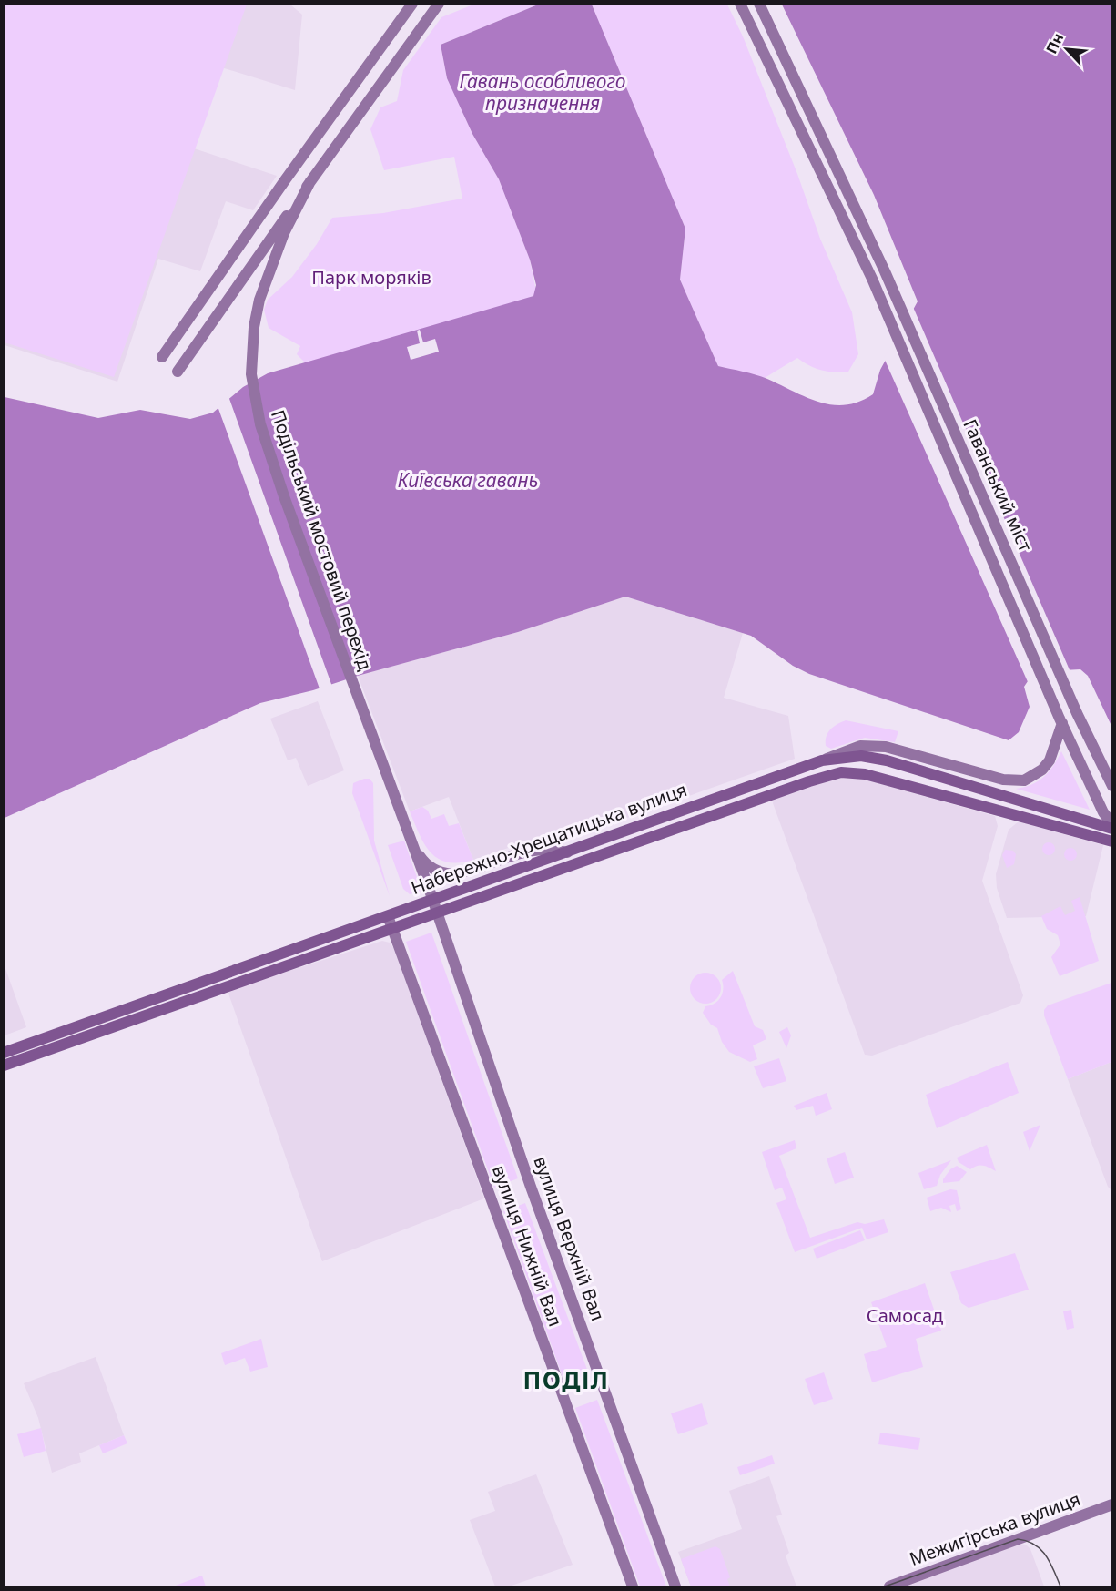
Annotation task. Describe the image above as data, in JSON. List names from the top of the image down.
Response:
{
  "streets": {
    "main road": [
      "Гаванський міст",
      "Подільський мостовий перехід",
      "Набережно-Хрещатицька вулиця",
      "вулиця Верхній Вал",
      "вулиця Нижній Вал",
      "Межигірська вулиця"
    ]
  },
  "crossings": [
    ["Подільський мостовий перехід", "Набережно-Хрещатицька вулиця"],
    ["Подільський мостовий перехід", "вулиця Верхній Вал"],
    ["Набережно-Хрещатицька вулиця", "вулиця Верхній Вал"],
    ["Набережно-Хрещатицька вулиця", "вулиця Нижній Вал"]
  ],
  "districts": ["ПОДІЛ"],
  "water": ["Гавань особливого призначення", "Київська гавань"],
  "parks": ["Парк моряків", "Самосад"],
  "north": "top left"
}
